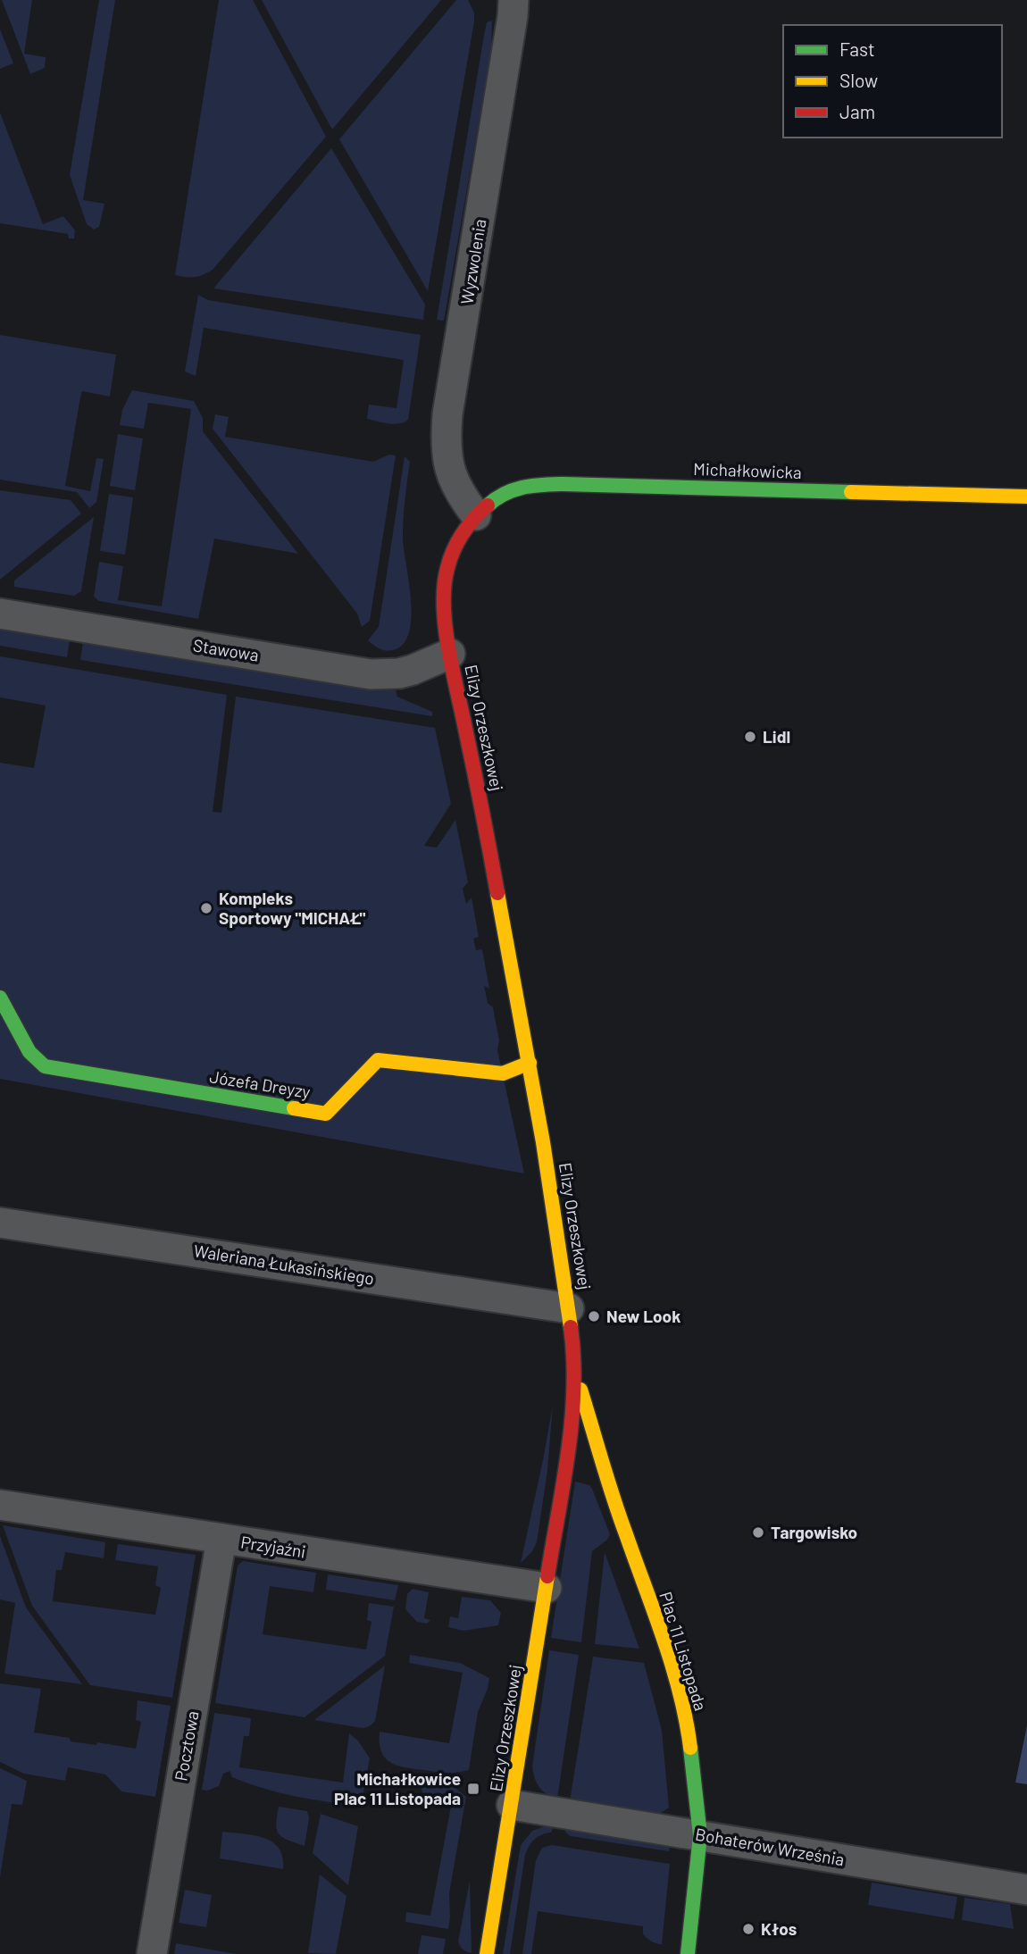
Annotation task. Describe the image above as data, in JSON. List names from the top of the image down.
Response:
{
  "streets": {
    "street": [
      "Wyzwolenia",
      "Michałkowicka",
      "Stawowa",
      "Elizy Orzeszkowej",
      "Józefa Dreyzy",
      "Waleriana Łukasińskiego",
      "Przyjaźni",
      "Plac 11 Listopada",
      "Pocztowa",
      "Bohaterów Września"
    ]
  },
  "crossings": [
    ["Wyzwolenia", "Michałkowicka"],
    ["Wyzwolenia", "Elizy Orzeszkowej"],
    ["Michałkowicka", "Elizy Orzeszkowej"],
    ["Stawowa", "Elizy Orzeszkowej"],
    ["Elizy Orzeszkowej", "Józefa Dreyzy"],
    ["Elizy Orzeszkowej", "Waleriana Łukasińskiego"],
    ["Elizy Orzeszkowej", "Przyjaźni"],
    ["Elizy Orzeszkowej", "Plac 11 Listopada"],
    ["Elizy Orzeszkowej", "Bohaterów Września"],
    ["Przyjaźni", "Pocztowa"],
    ["Plac 11 Listopada", "Bohaterów Września"]
  ],
  "places": {
    "other": [
      "Lidl",
      "Kompleks Sportowy \"MICHAŁ\"",
      "New Look",
      "Targowisko",
      "Kłos"
    ],
    "transit": ["Michałkowice Plac 11 Listopada"]
  },
  "legend": ["Fast", "Slow", "Jam"]
}
